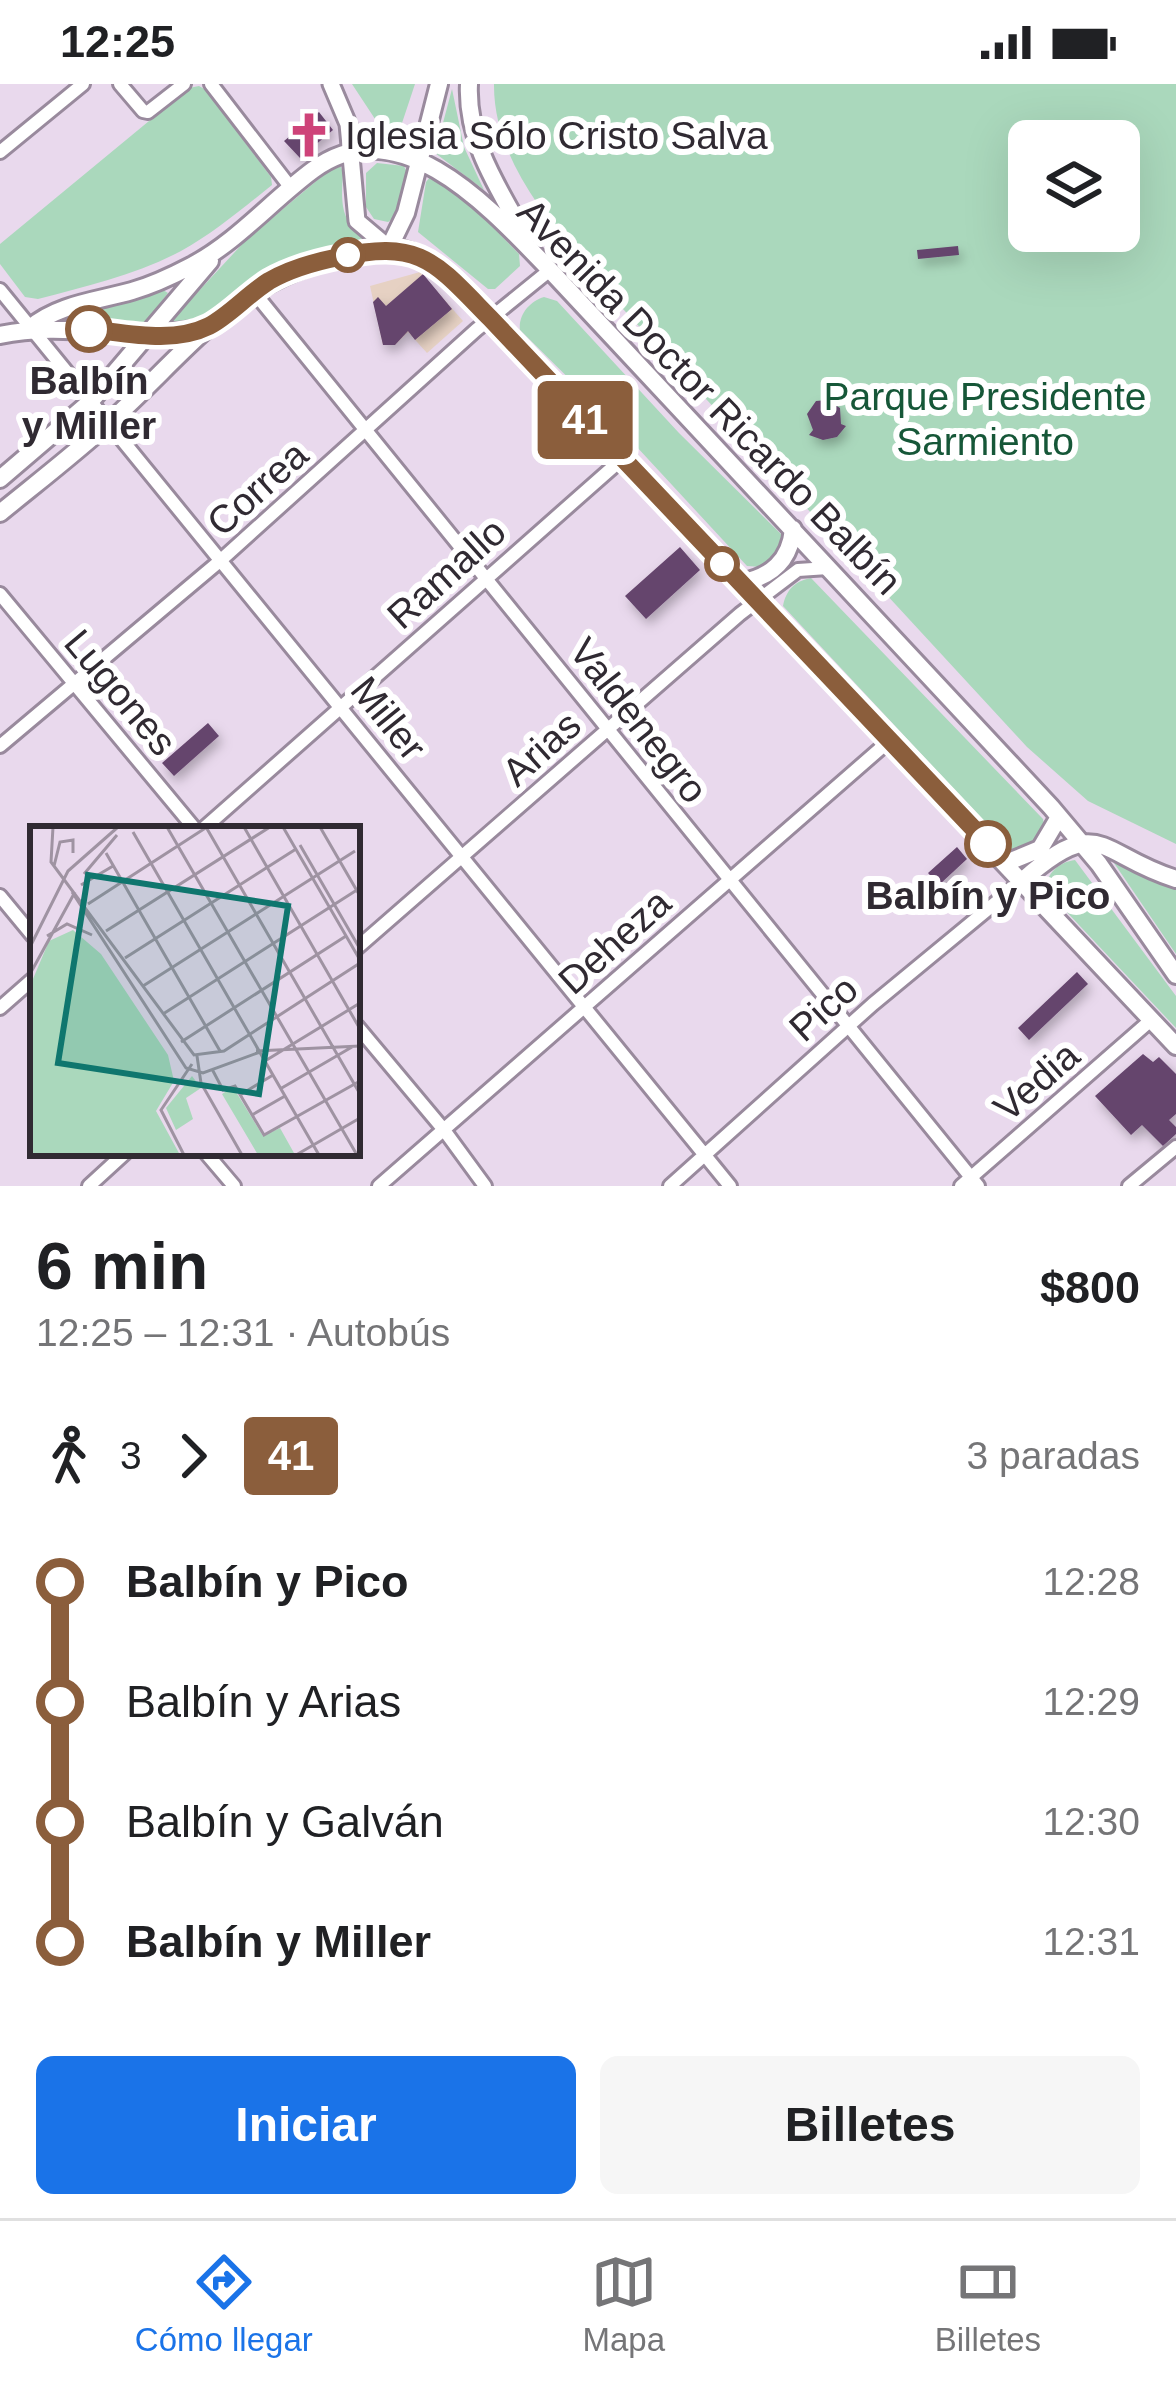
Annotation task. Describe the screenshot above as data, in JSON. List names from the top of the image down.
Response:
{
  "streets": {
    "main road": ["Avenida Doctor Ricardo Balbín"],
    "street": [
      "Correa",
      "Ramallo",
      "Lugones",
      "Miller",
      "Valdenegro",
      "Arias",
      "Deheza",
      "Pico",
      "Vedia"
    ]
  },
  "crossings": [
    ["Avenida Doctor Ricardo Balbín", "Correa"],
    ["Avenida Doctor Ricardo Balbín", "Arias"],
    ["Correa", "Lugones"],
    ["Correa", "Miller"],
    ["Correa", "Valdenegro"],
    ["Ramallo", "Miller"],
    ["Ramallo", "Valdenegro"],
    ["Miller", "Arias"],
    ["Miller", "Deheza"],
    ["Miller", "Pico"],
    ["Valdenegro", "Arias"],
    ["Valdenegro", "Deheza"],
    ["Valdenegro", "Pico"],
    ["Valdenegro", "Vedia"]
  ],
  "parks": ["Parque Presidente Sarmiento"],
  "places": {
    "church": ["Iglesia Sólo Cristo Salva"],
    "other": ["Balbín y Miller", "Balbín y Pico"]
  },
  "lines": ["bus line 41"],
  "page": {
    "status": "12:25",
    "on_map": "41",
    "heading": ["6 min", "12:25 – 12:31 · Autobús", "$800"],
    "legs": ["3", "41", "3 paradas"],
    "list": [
      {
        "name": "Balbín y Pico",
        "value": "12:28"
      },
      {
        "name": "Balbín y Arias",
        "value": "12:29"
      },
      {
        "name": "Balbín y Galván",
        "value": "12:30"
      },
      {
        "name": "Balbín y Miller",
        "value": "12:31"
      }
    ],
    "buttons": ["Iniciar", "Billetes"],
    "tabs": ["Cómo llegar", "Mapa", "Billetes"]
  }
}
